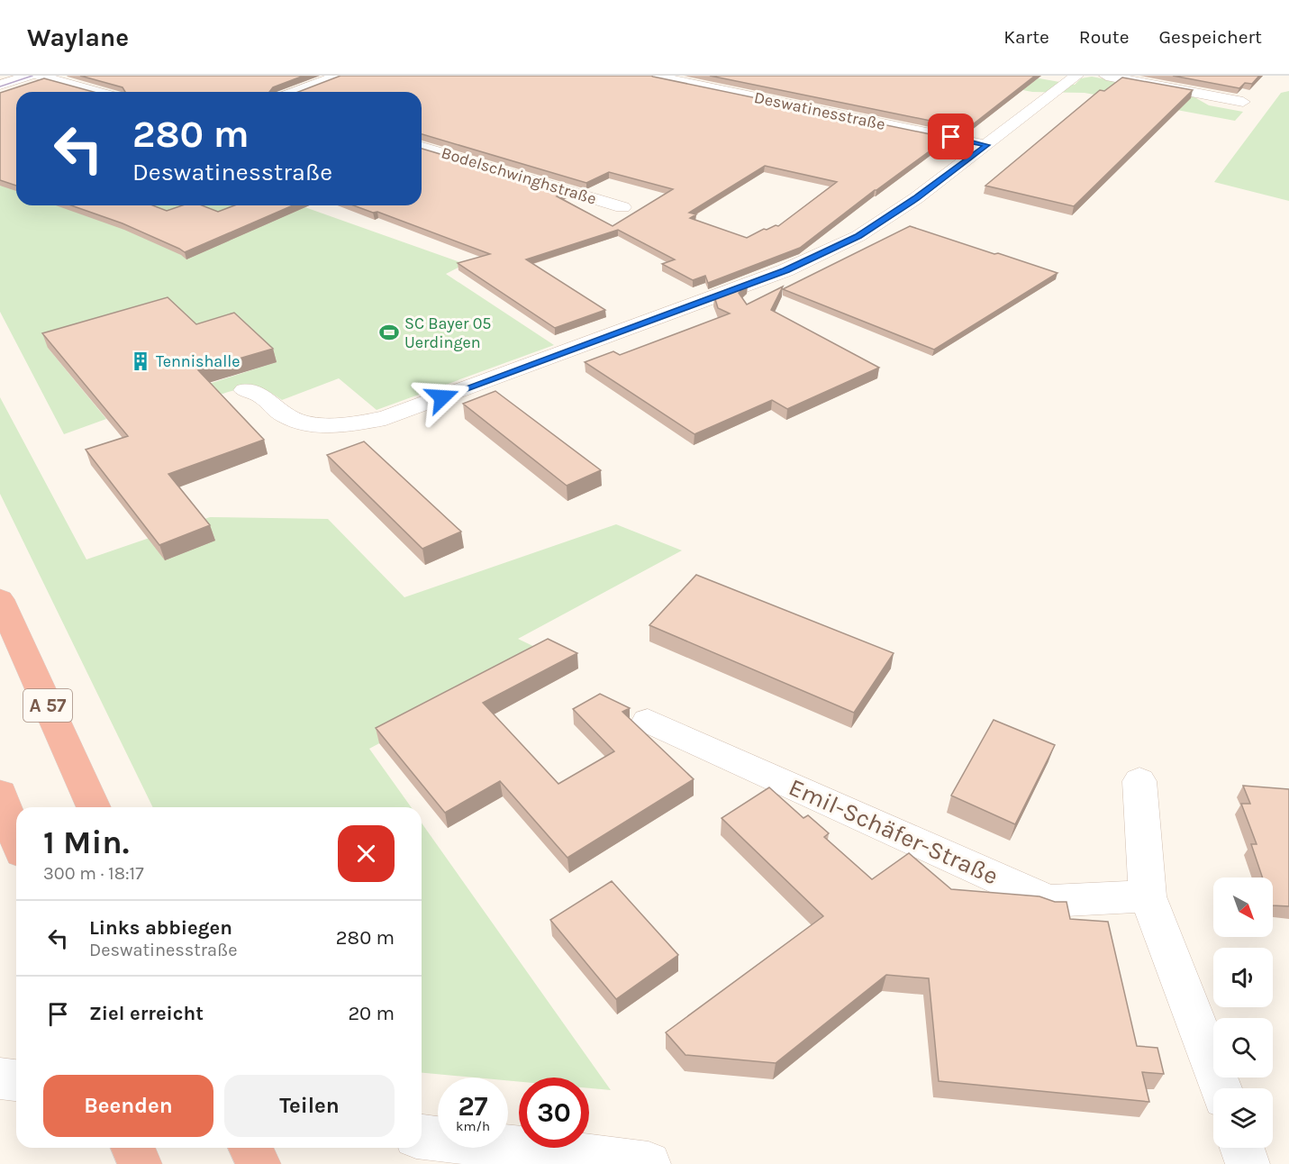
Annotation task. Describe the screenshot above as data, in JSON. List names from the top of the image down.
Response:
{
  "streets": {
    "highway": ["A 57"],
    "street": ["Deswatinesstraße", "Bodelschwinghstraße", "Emil-Schäfer-Straße"]
  },
  "places": {
    "sports": ["SC Bayer 05 Uerdingen"],
    "building": ["Tennishalle"]
  },
  "north": "bottom right",
  "page": {
    "header": "Waylane",
    "nav": ["Karte", "Route", "Gespeichert"],
    "turn": ["280 m", "Deswatinesstraße"],
    "heading": ["1 Min.", "300 m · 18:17"],
    "list": [
      {
        "name": "Links abbiegen",
        "note": "Deswatinesstraße",
        "value": "280 m"
      },
      {
        "name": "Ziel erreicht",
        "value": "20 m"
      }
    ],
    "buttons": ["Beenden", "Teilen"],
    "speed": "27 km/h",
    "limit": "30"
  }
}
